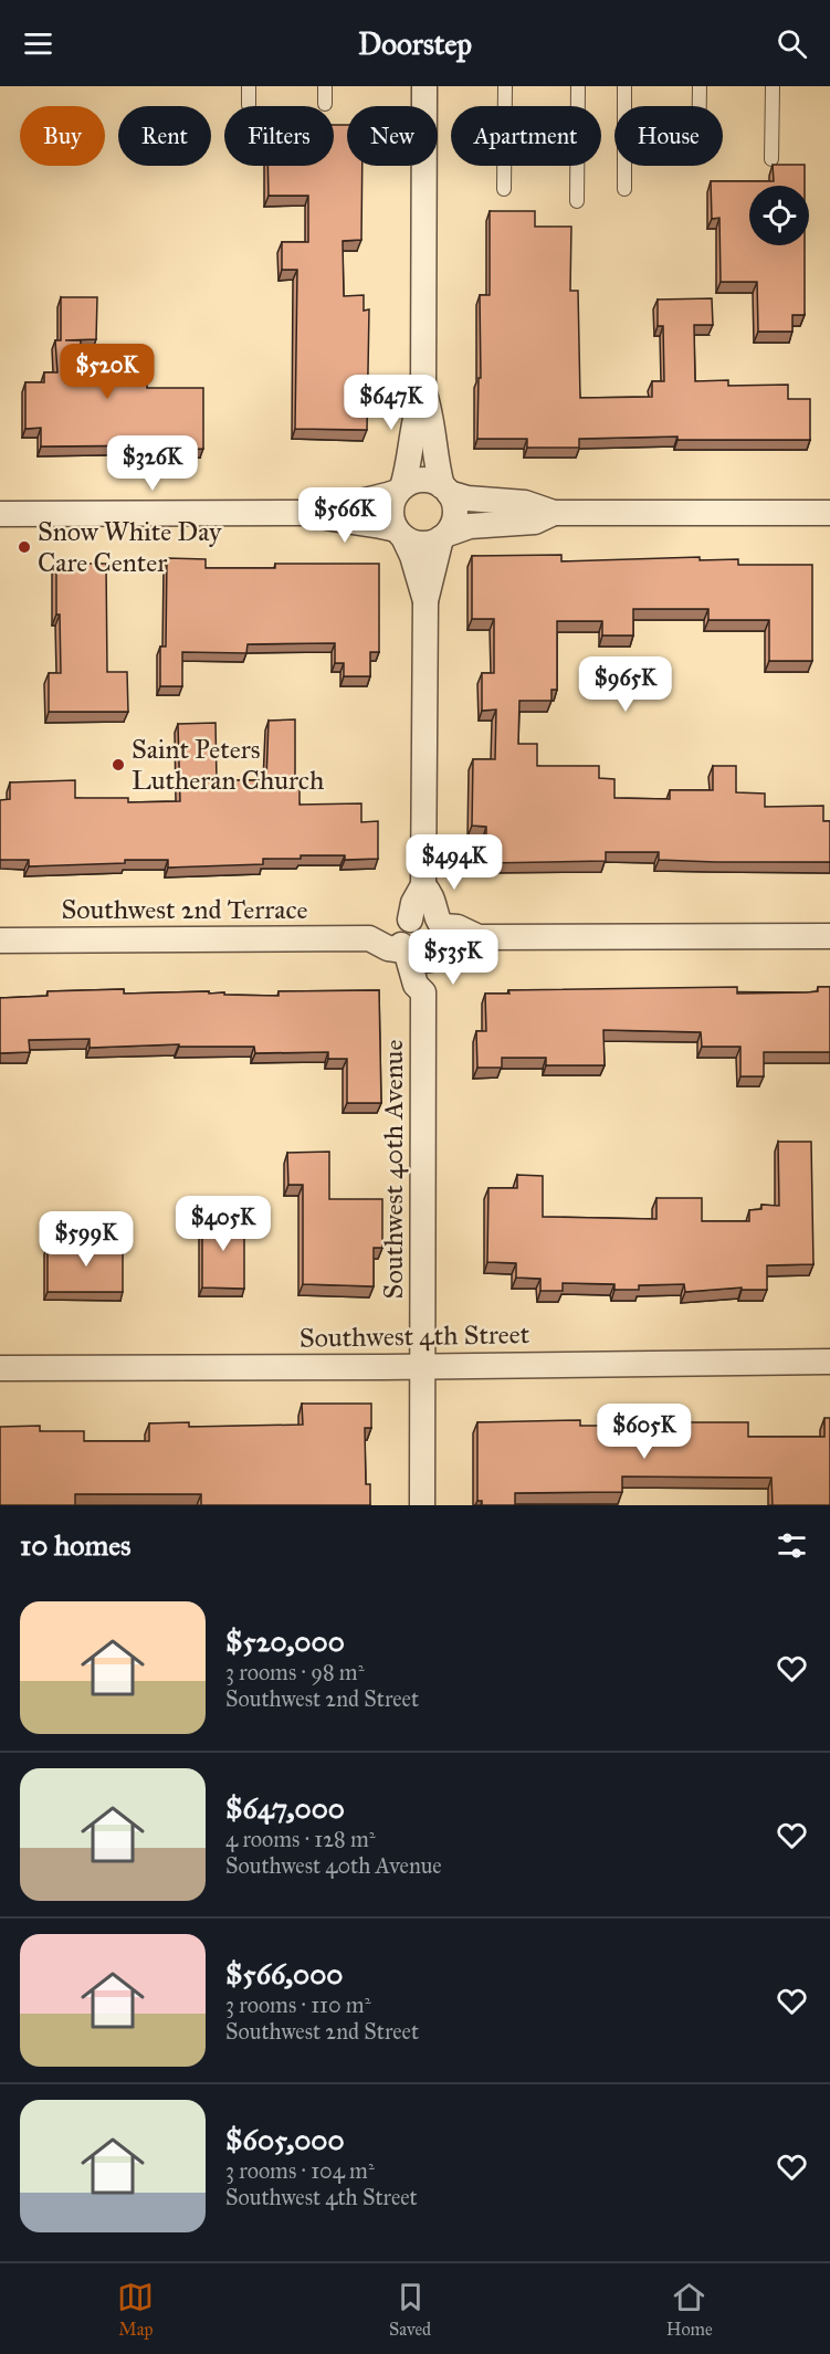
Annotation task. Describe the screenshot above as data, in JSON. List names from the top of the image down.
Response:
{
  "streets": {
    "street": ["Southwest 2nd Terrace", "Southwest 40th Avenue", "Southwest 4th Street"]
  },
  "crossings": [
    ["Southwest 2nd Terrace", "Southwest 40th Avenue"],
    ["Southwest 40th Avenue", "Southwest 4th Street"]
  ],
  "places": ["Snow White Day Care Center", "Saint Peters Lutheran Church"],
  "page": {
    "header": "Doorstep",
    "chip": [
      "Buy",
      "Rent",
      "Filters",
      "New",
      "Apartment",
      "House"
    ],
    "price": [
      "$520K",
      "$647K",
      "$326K",
      "$566K",
      "$965K",
      "$494K",
      "$535K",
      "$405K",
      "$599K",
      "$605K"
    ],
    "heading": "10 homes",
    "list": [
      {
        "name": "$520,000",
        "note": "3 rooms · 98 m² · Southwest 2nd Street"
      },
      {
        "name": "$647,000",
        "note": "4 rooms · 128 m² · Southwest 40th Avenue"
      },
      {
        "name": "$566,000",
        "note": "3 rooms · 110 m² · Southwest 2nd Street"
      },
      {
        "name": "$605,000",
        "note": "3 rooms · 104 m² · Southwest 4th Street"
      }
    ],
    "tabs": ["Map", "Saved", "Home"]
  }
}
